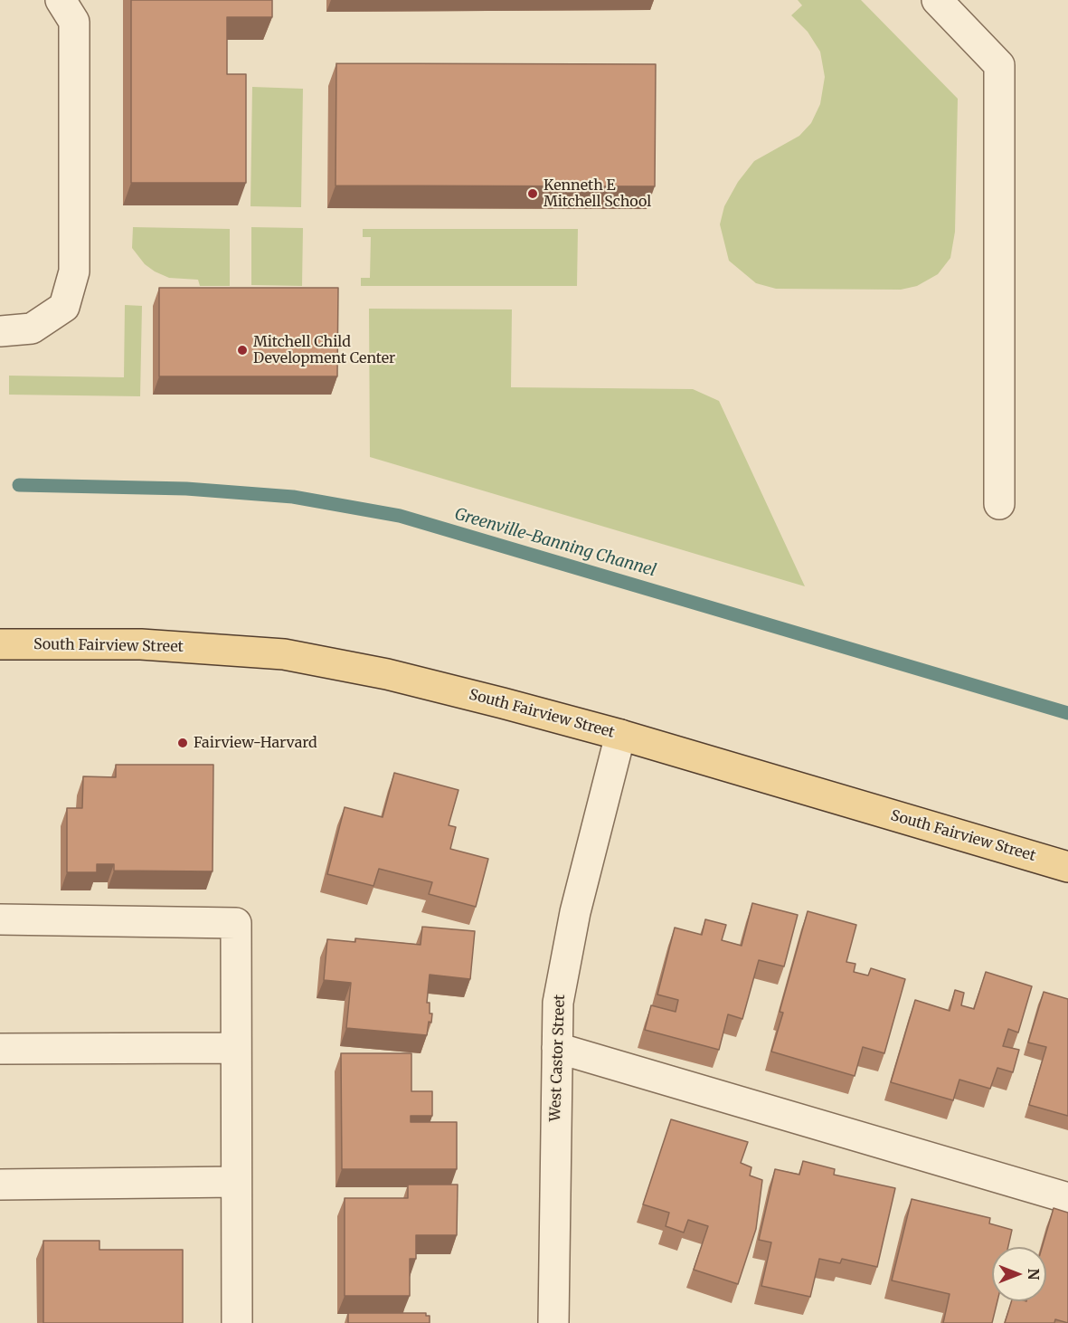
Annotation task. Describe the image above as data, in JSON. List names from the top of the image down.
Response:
{
  "streets": {
    "main road": ["South Fairview Street"],
    "street": ["West Castor Street"]
  },
  "crossings": [
    ["South Fairview Street", "West Castor Street"]
  ],
  "water": ["Greenville-Banning Channel"],
  "places": ["Kenneth E Mitchell School", "Mitchell Child Development Center", "Fairview-Harvard"],
  "north": "right"
}
